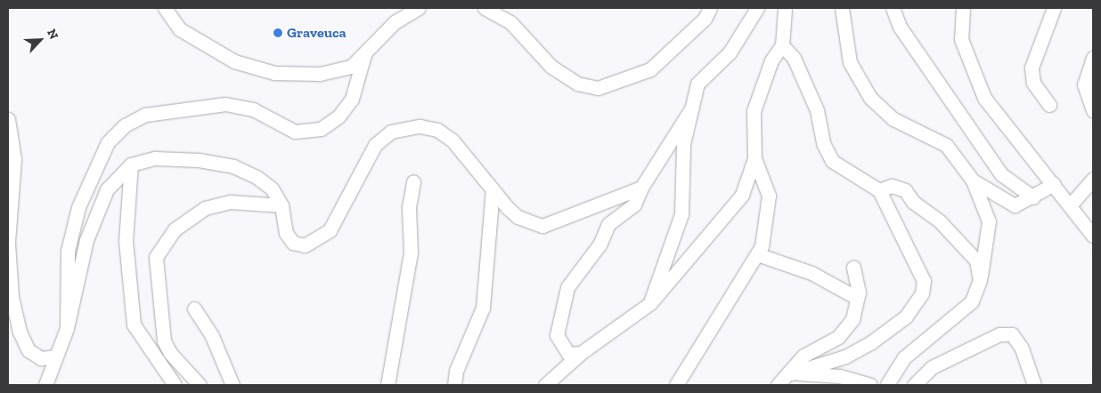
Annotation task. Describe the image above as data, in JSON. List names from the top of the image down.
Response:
{
  "places": ["Graveuca"],
  "north": "top right"
}
